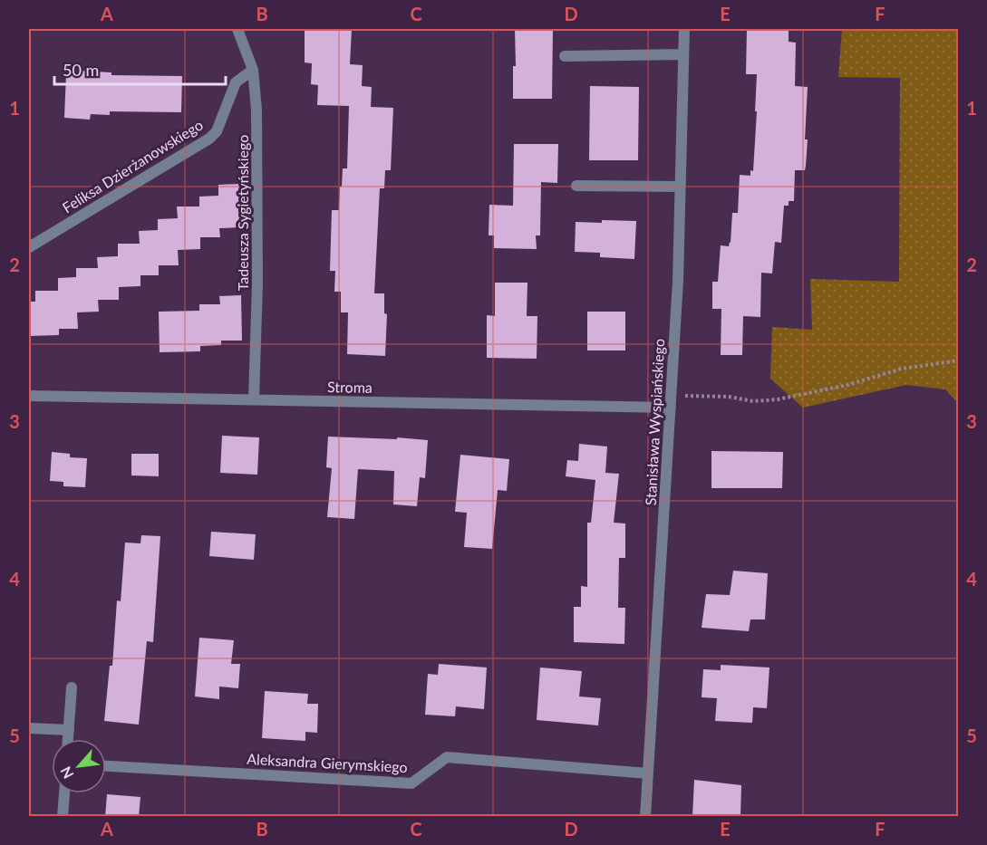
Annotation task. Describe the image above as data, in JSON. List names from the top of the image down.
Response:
{
  "streets": {
    "street": [
      "Feliksa Dzierżanowskiego",
      "Tadeusza Sygietyńskiego",
      "Stroma",
      "Stanisława Wyspiańskiego",
      "Aleksandra Gierymskiego"
    ]
  },
  "crossings": [
    ["Feliksa Dzierżanowskiego", "Tadeusza Sygietyńskiego"],
    ["Tadeusza Sygietyńskiego", "Stroma"],
    ["Stroma", "Stanisława Wyspiańskiego"],
    ["Stanisława Wyspiańskiego", "Aleksandra Gierymskiego"]
  ],
  "scale_bar": "50 m",
  "north": "bottom left",
  "grid": {
    "columns": [
      "A",
      "B",
      "C",
      "D",
      "E",
      "F"
    ],
    "rows": [
      "1",
      "2",
      "3",
      "4",
      "5"
    ]
  }
}
